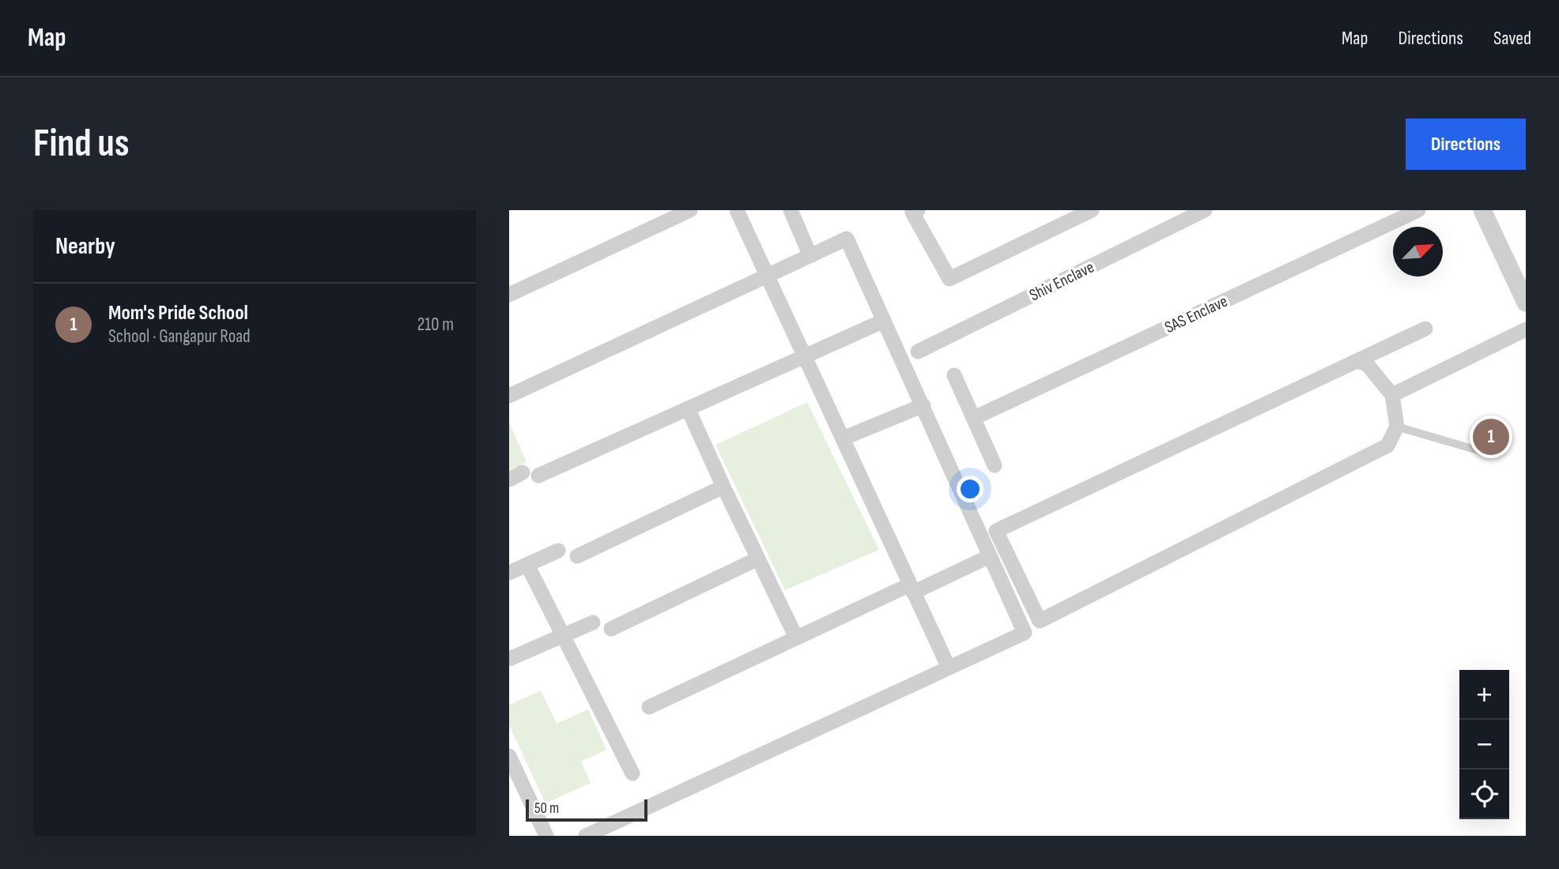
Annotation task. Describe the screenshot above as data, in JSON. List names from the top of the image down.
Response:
{
  "streets": {
    "street": ["Shiv Enclave", "SAS Enclave"]
  },
  "scale_bar": "50 m",
  "north": "top right",
  "page": {
    "header": "Map",
    "nav": ["Map", "Directions", "Saved"],
    "buttons": "Directions",
    "title": "Find us",
    "heading": "Nearby",
    "list": [
      {
        "mark": "1",
        "name": "Mom's Pride School",
        "note": "School · Gangapur Road",
        "value": "210 m"
      }
    ],
    "pins": "1",
    "map_buttons": ["+", "−"],
    "scale": "50 m"
  }
}
